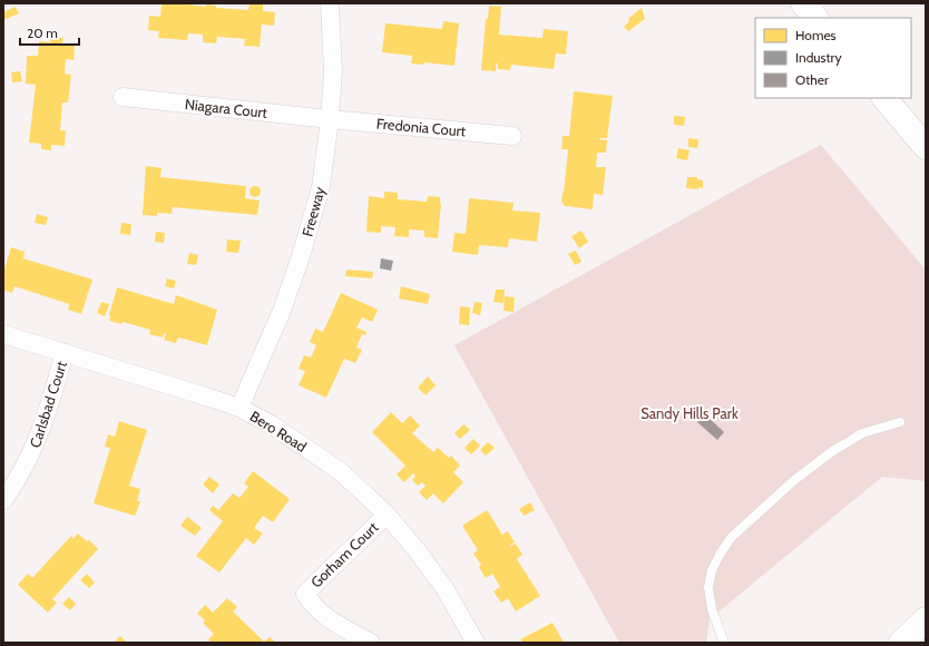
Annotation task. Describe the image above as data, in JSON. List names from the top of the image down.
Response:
{
  "streets": {
    "street": [
      "Niagara Court",
      "Fredonia Court",
      "Freeway",
      "Carlsbad Court",
      "Bero Road",
      "Gorham Court"
    ]
  },
  "crossings": [
    ["Niagara Court", "Fredonia Court"],
    ["Niagara Court", "Freeway"],
    ["Fredonia Court", "Freeway"],
    ["Freeway", "Bero Road"],
    ["Carlsbad Court", "Bero Road"],
    ["Bero Road", "Gorham Court"]
  ],
  "parks": ["Sandy Hills Park"],
  "legend": ["Homes", "Industry", "Other"],
  "scale_bar": "20 m"
}
